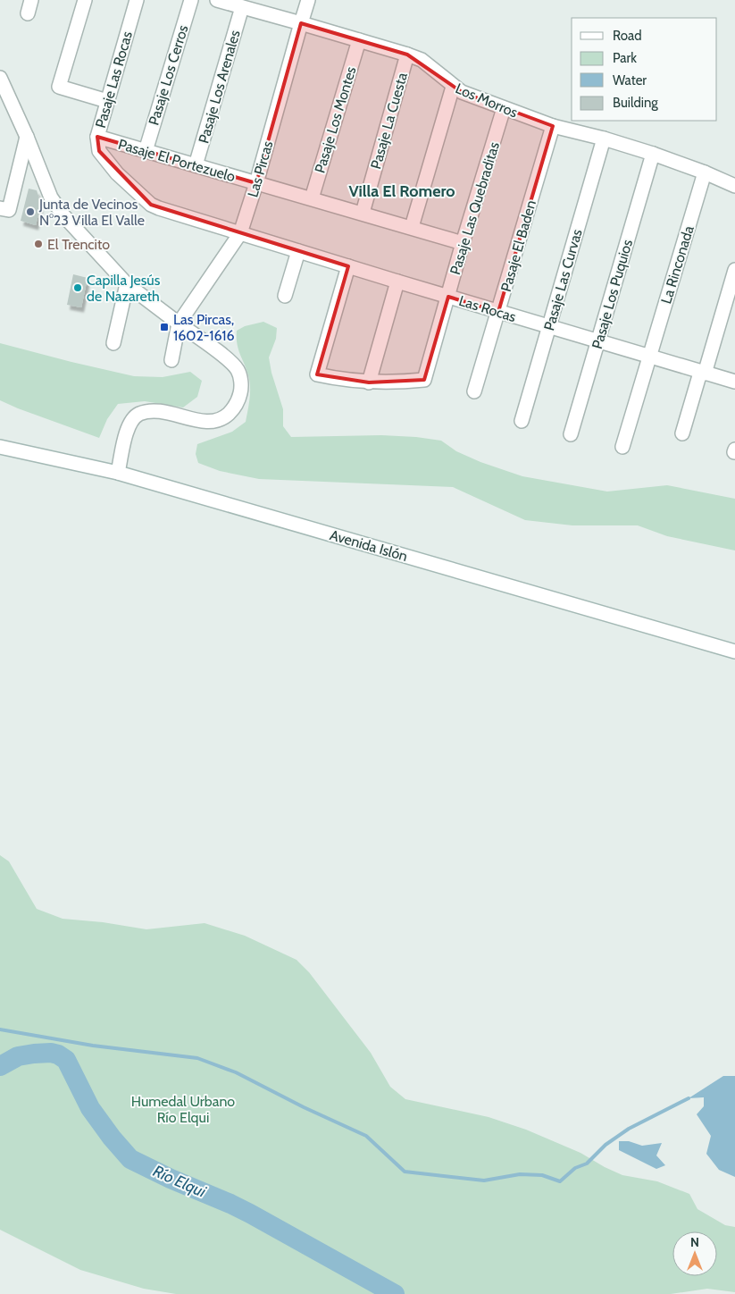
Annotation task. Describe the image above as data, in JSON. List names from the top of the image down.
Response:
{
  "streets": {
    "street": [
      "Pasaje Los Cerros",
      "Pasaje Las Rocas",
      "Pasaje Los Arenales",
      "Los Morros",
      "Pasaje Los Montes",
      "Pasaje La Cuesta",
      "Pasaje El Portezuelo",
      "Las Pircas",
      "Pasaje Las Quebraditas",
      "Pasaje El Baden",
      "La Rinconada",
      "Pasaje Las Curvas",
      "Pasaje Los Puquios",
      "Las Rocas",
      "Avenida Islón"
    ]
  },
  "crossings": [
    ["Pasaje Los Cerros", "Pasaje El Portezuelo"],
    ["Pasaje Las Rocas", "Pasaje El Portezuelo"],
    ["Pasaje Las Rocas", "Las Pircas"],
    ["Pasaje Las Rocas", "Las Rocas"],
    ["Pasaje Los Arenales", "Los Morros"],
    ["Pasaje Los Arenales", "Pasaje El Portezuelo"],
    ["Los Morros", "Pasaje Los Montes"],
    ["Los Morros", "Pasaje La Cuesta"],
    ["Los Morros", "Las Pircas"],
    ["Los Morros", "Pasaje Las Quebraditas"],
    ["Los Morros", "Pasaje El Baden"],
    ["Los Morros", "La Rinconada"],
    ["Los Morros", "Pasaje Las Curvas"],
    ["Los Morros", "Pasaje Los Puquios"],
    ["Pasaje Los Montes", "Pasaje El Portezuelo"],
    ["Pasaje La Cuesta", "Pasaje El Portezuelo"],
    ["Pasaje El Portezuelo", "Las Pircas"],
    ["Pasaje El Portezuelo", "Pasaje Las Quebraditas"],
    ["Las Pircas", "Las Rocas"],
    ["Pasaje Las Quebraditas", "Las Rocas"],
    ["Pasaje El Baden", "Las Rocas"],
    ["La Rinconada", "Las Rocas"],
    ["Pasaje Las Curvas", "Las Rocas"],
    ["Pasaje Los Puquios", "Las Rocas"]
  ],
  "districts": ["Villa El Romero"],
  "water": ["Río Elqui"],
  "parks": ["Humedal Urbano Río Elqui"],
  "places": {
    "other": ["Junta de Vecinos N°23 Villa El Valle", "El Trencito", "Capilla Jesús de Nazareth"],
    "transit": ["Las Pircas, 1602-1616"]
  },
  "legend": [
    "Road",
    "Park",
    "Water",
    "Building"
  ],
  "north": "top"
}
